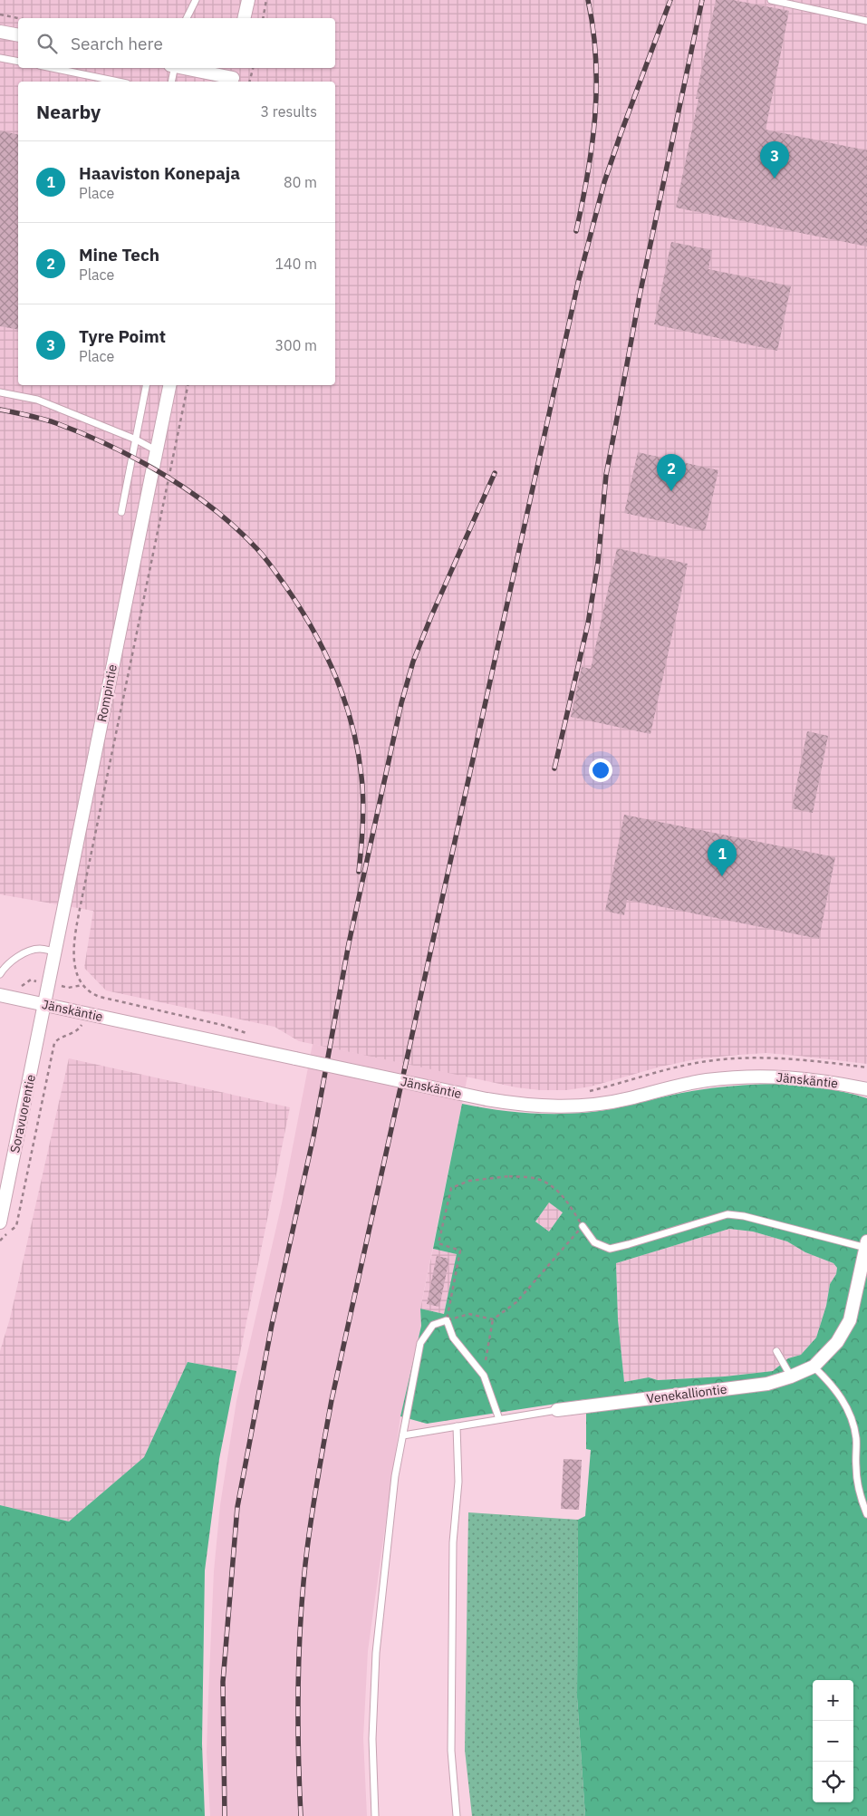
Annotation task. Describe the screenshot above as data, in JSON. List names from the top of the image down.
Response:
{
  "streets": {
    "street": [
      "Rompintie",
      "Jänskäntie",
      "Soravuorentie",
      "Venekalliontie"
    ]
  },
  "crossings": [
    ["Rompintie", "Jänskäntie"],
    ["Rompintie", "Soravuorentie"],
    ["Jänskäntie", "Soravuorentie"]
  ],
  "page": {
    "search": "Search here",
    "heading": ["Nearby", "3 results"],
    "list": [
      {
        "mark": "1",
        "name": "Haaviston Konepaja",
        "note": "Place",
        "value": "80 m"
      },
      {
        "mark": "2",
        "name": "Mine Tech",
        "note": "Place",
        "value": "140 m"
      },
      {
        "mark": "3",
        "name": "Tyre Poimt",
        "note": "Place",
        "value": "300 m"
      }
    ],
    "pins": ["3", "2", "1"],
    "map_buttons": ["+", "−"]
  }
}
